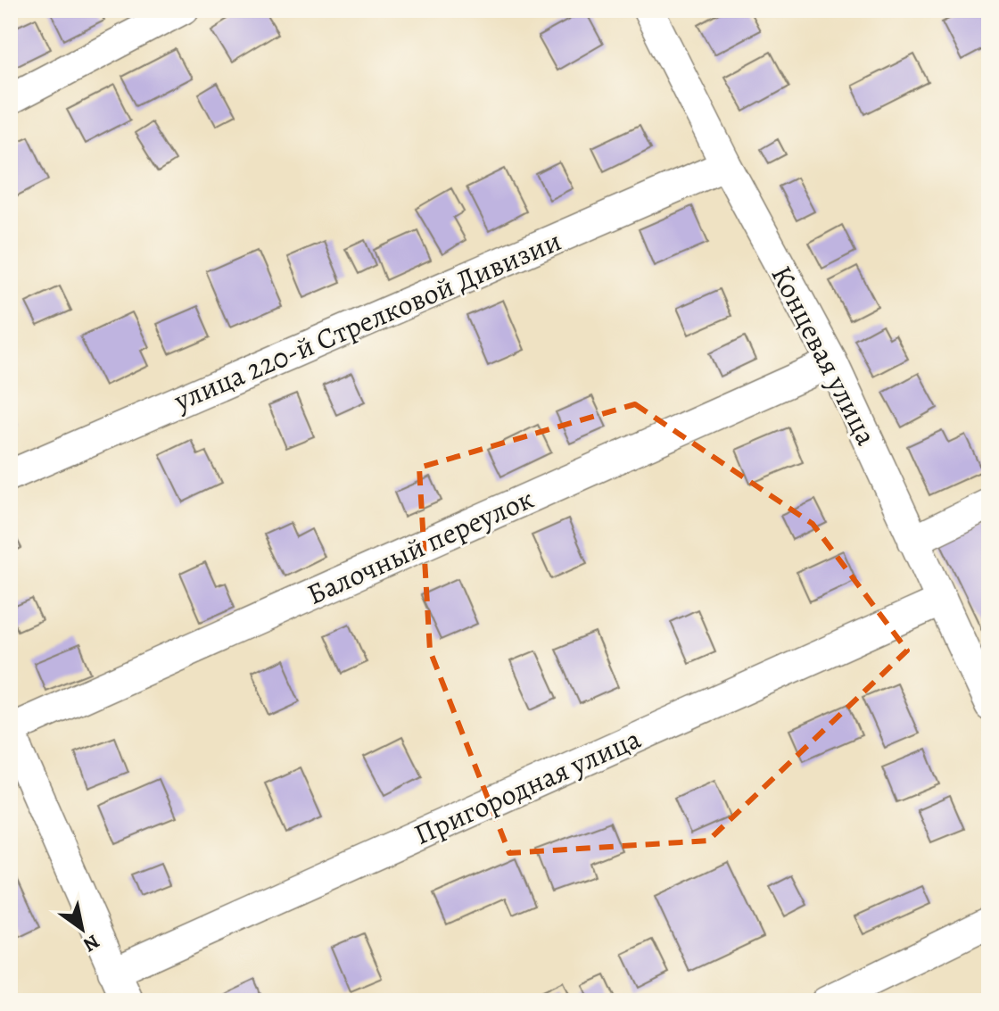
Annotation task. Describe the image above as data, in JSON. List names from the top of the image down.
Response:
{
  "streets": {
    "street": [
      "улица 220-й Стрелковой Дивизии",
      "Концевая улица",
      "Балочный переулок",
      "Пригородная улица"
    ]
  },
  "crossings": [
    ["улица 220-й Стрелковой Дивизии", "Концевая улица"],
    ["Концевая улица", "Балочный переулок"],
    ["Концевая улица", "Пригородная улица"]
  ],
  "north": "bottom right"
}
